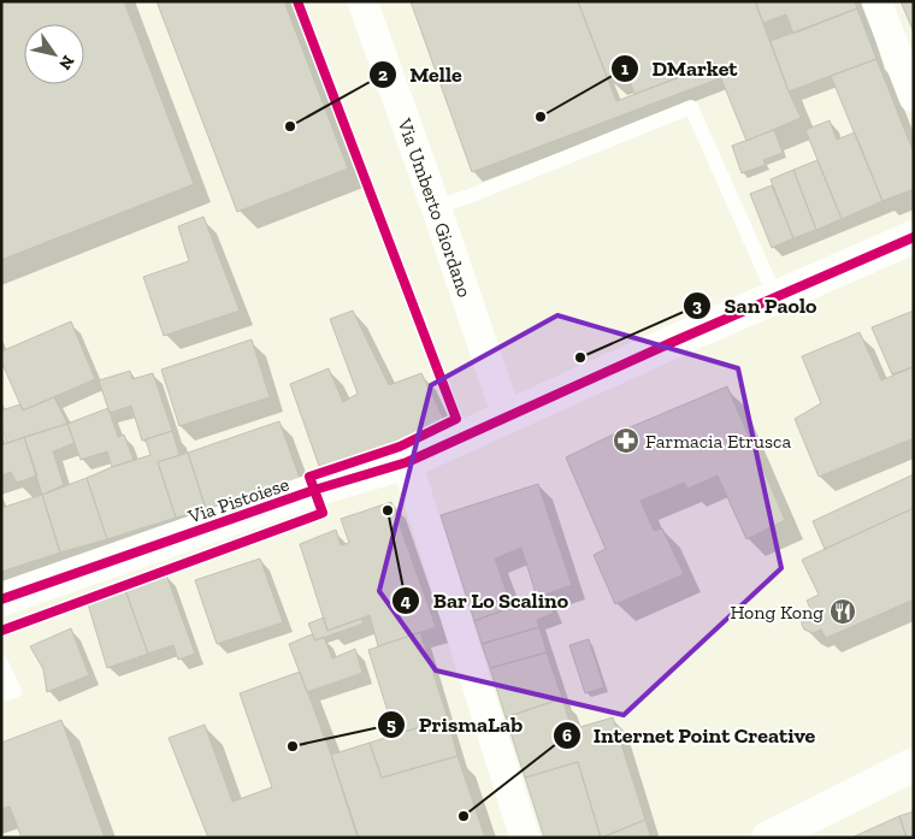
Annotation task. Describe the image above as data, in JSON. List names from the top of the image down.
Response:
{
  "streets": {
    "street": ["Via Umberto Giordano", "Via Pistoiese"]
  },
  "crossings": [
    ["Via Umberto Giordano", "Via Pistoiese"]
  ],
  "places": {
    "other": [
      "DMarket",
      "Melle",
      "San Paolo",
      "Bar Lo Scalino",
      "PrismaLab",
      "Internet Point Creative"
    ],
    "pharmacy": ["Farmacia Etrusca"],
    "restaurant": ["Hong Kong"]
  },
  "north": "bottom right"
}
